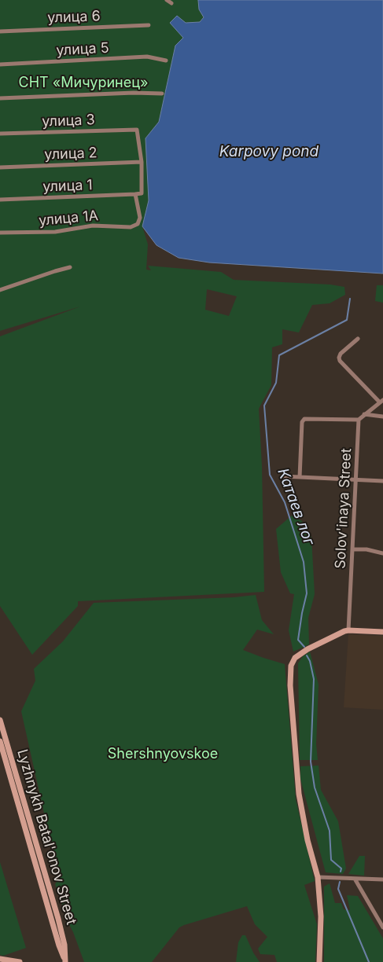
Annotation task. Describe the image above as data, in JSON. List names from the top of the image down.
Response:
{
  "streets": {
    "main road": ["Lyzhnykh Batal'onov Street"],
    "street": [
      "улица 6",
      "улица 5",
      "улица 3",
      "улица 2",
      "улица 1",
      "улица 1А",
      "Solov'inaya Street"
    ]
  },
  "crossings": [
    ["улица 3", "улица 2"],
    ["улица 1", "улица 1А"]
  ],
  "water": ["Karpovy pond", "Катаев лог"],
  "parks": ["СНТ «Мичуринец»", "Shershnyovskoe"]
}
